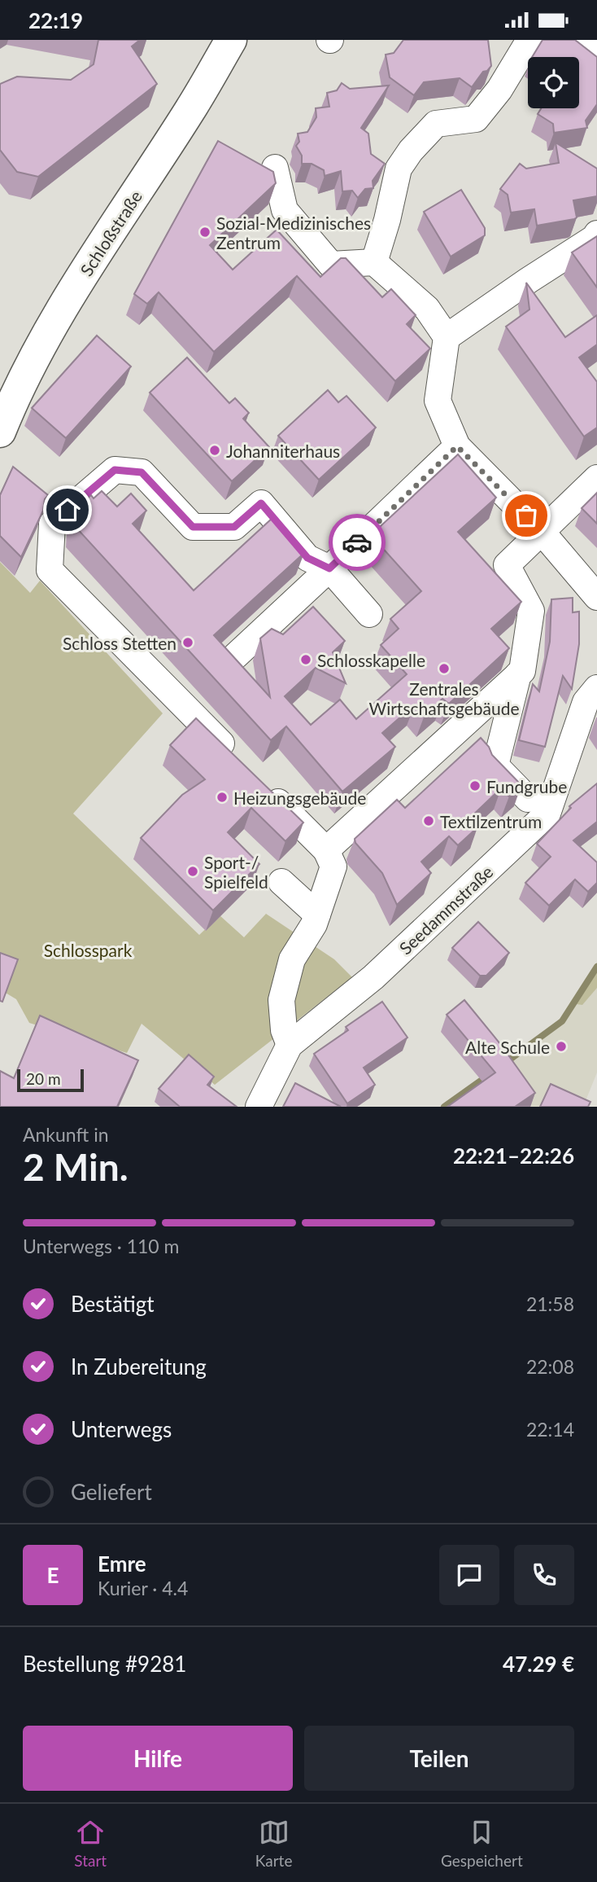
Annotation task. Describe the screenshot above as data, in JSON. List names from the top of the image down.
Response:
{
  "streets": {
    "main road": ["Schloßstraße"],
    "street": ["Seedammstraße"]
  },
  "parks": ["Schlosspark"],
  "places": [
    "Sozial-Medizinisches Zentrum",
    "Johanniterhaus",
    "Schloss Stetten",
    "Schlosskapelle",
    "Zentrales Wirtschaftsgebäude",
    "Fundgrube",
    "Heizungsgebäude",
    "Textilzentrum",
    "Sport-/ Spielfeld",
    "Alte Schule"
  ],
  "scale_bar": "20 m",
  "page": {
    "status": "22:19",
    "scale": "20 m",
    "heading": ["2 Min.", "Ankunft in", "22:21–22:26"],
    "panel": [
      "Emre",
      "Kurier · 4.4",
      "Bestellung #9281",
      "47.29 €"
    ],
    "bar": "Unterwegs · 110 m",
    "list": [
      ["Bestätigt", "21:58"],
      ["In Zubereitung", "22:08"],
      ["Unterwegs", "22:14"],
      "Geliefert"
    ],
    "round": "E",
    "buttons": ["Hilfe", "Teilen"],
    "tabs": ["Start", "Karte", "Gespeichert"]
  }
}
